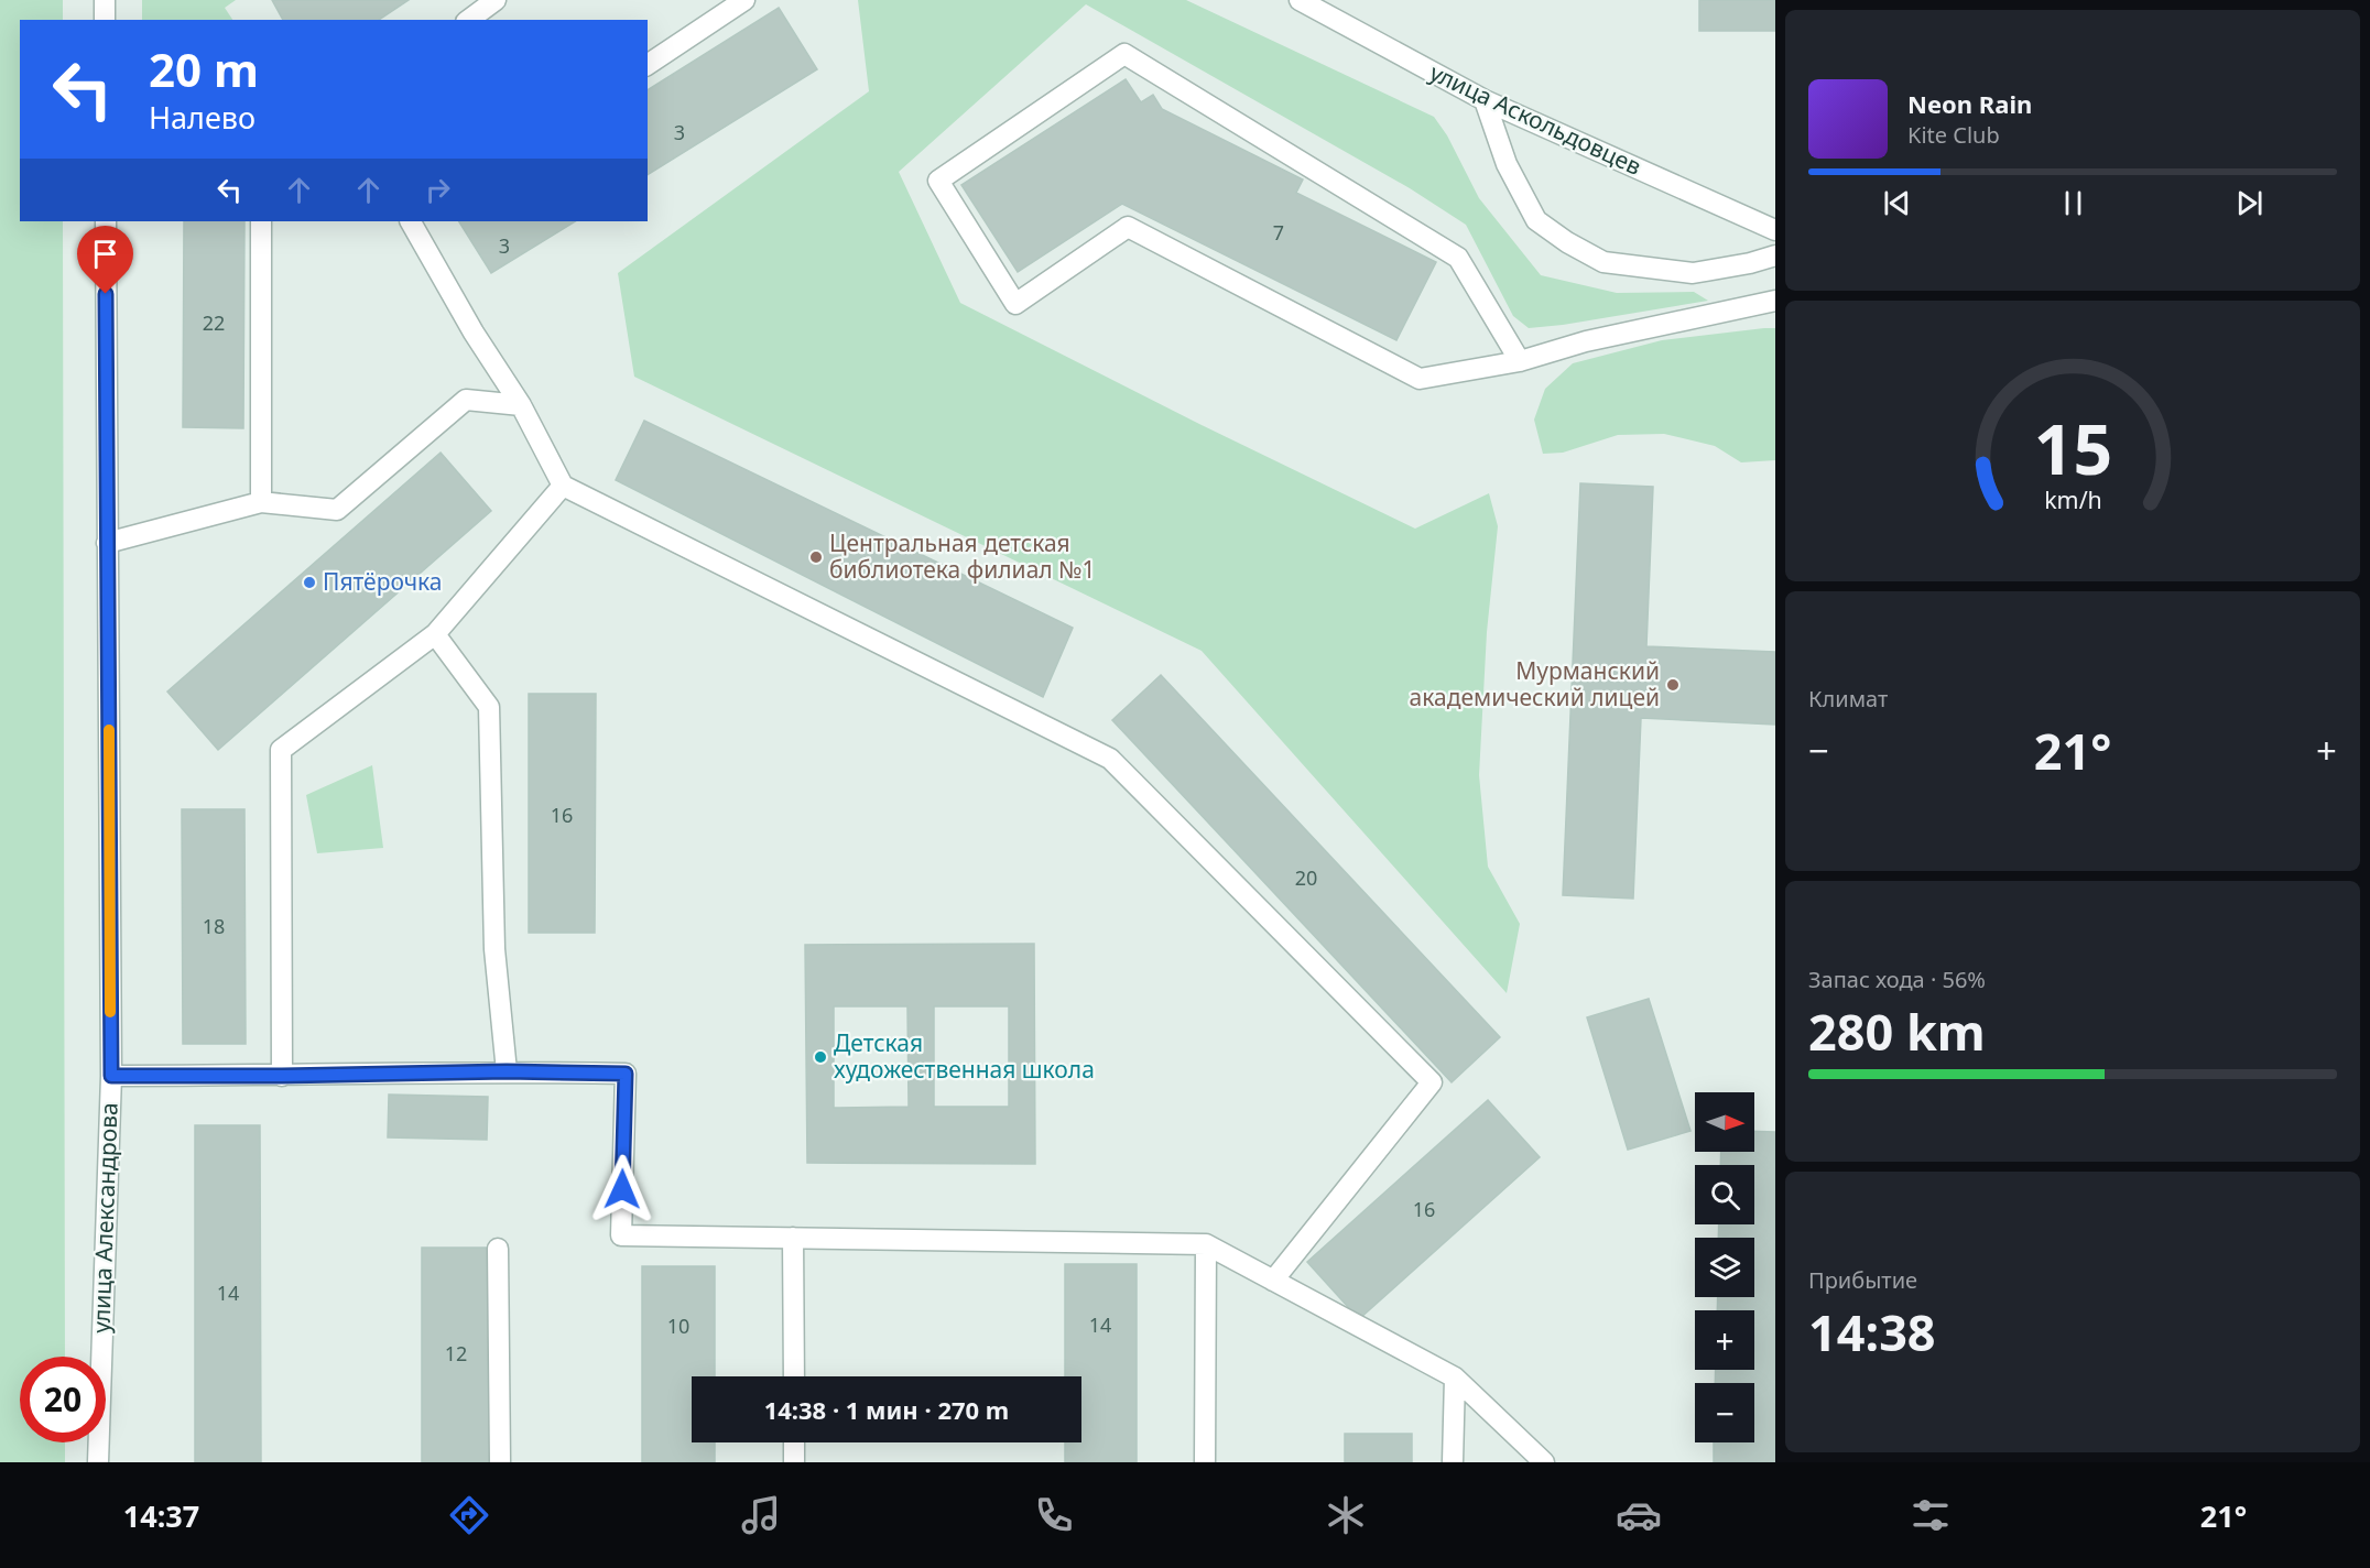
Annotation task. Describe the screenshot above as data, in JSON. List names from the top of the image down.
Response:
{
  "streets": {
    "street": ["улица Аскольдовцев", "улица Александрова"]
  },
  "places": [
    "Центральная детская библиотека филиал №1",
    "Пятёрочка",
    "Мурманский академический лицей",
    "Детская художественная школа"
  ],
  "house_numbers": [
    "3",
    "7",
    "3",
    "22",
    "16",
    "20",
    "18",
    "16",
    "14",
    "14",
    "10",
    "12"
  ],
  "north": "right",
  "page": {
    "turn": ["20 m", "Налево"],
    "song": ["Neon Rain", "Kite Club"],
    "tile": [
      "Климат",
      ["Запас хода · 56%", "280 km"],
      ["Прибытие", "14:38"]
    ],
    "heat": ["−", "21°", "+"],
    "map_buttons": ["+", "−"],
    "limit": "20",
    "trip": "14:38 · 1 мин · 270 m",
    "tabs": ["14:37", "21°"],
    "gauge": ["15", "km/h"]
  }
}
